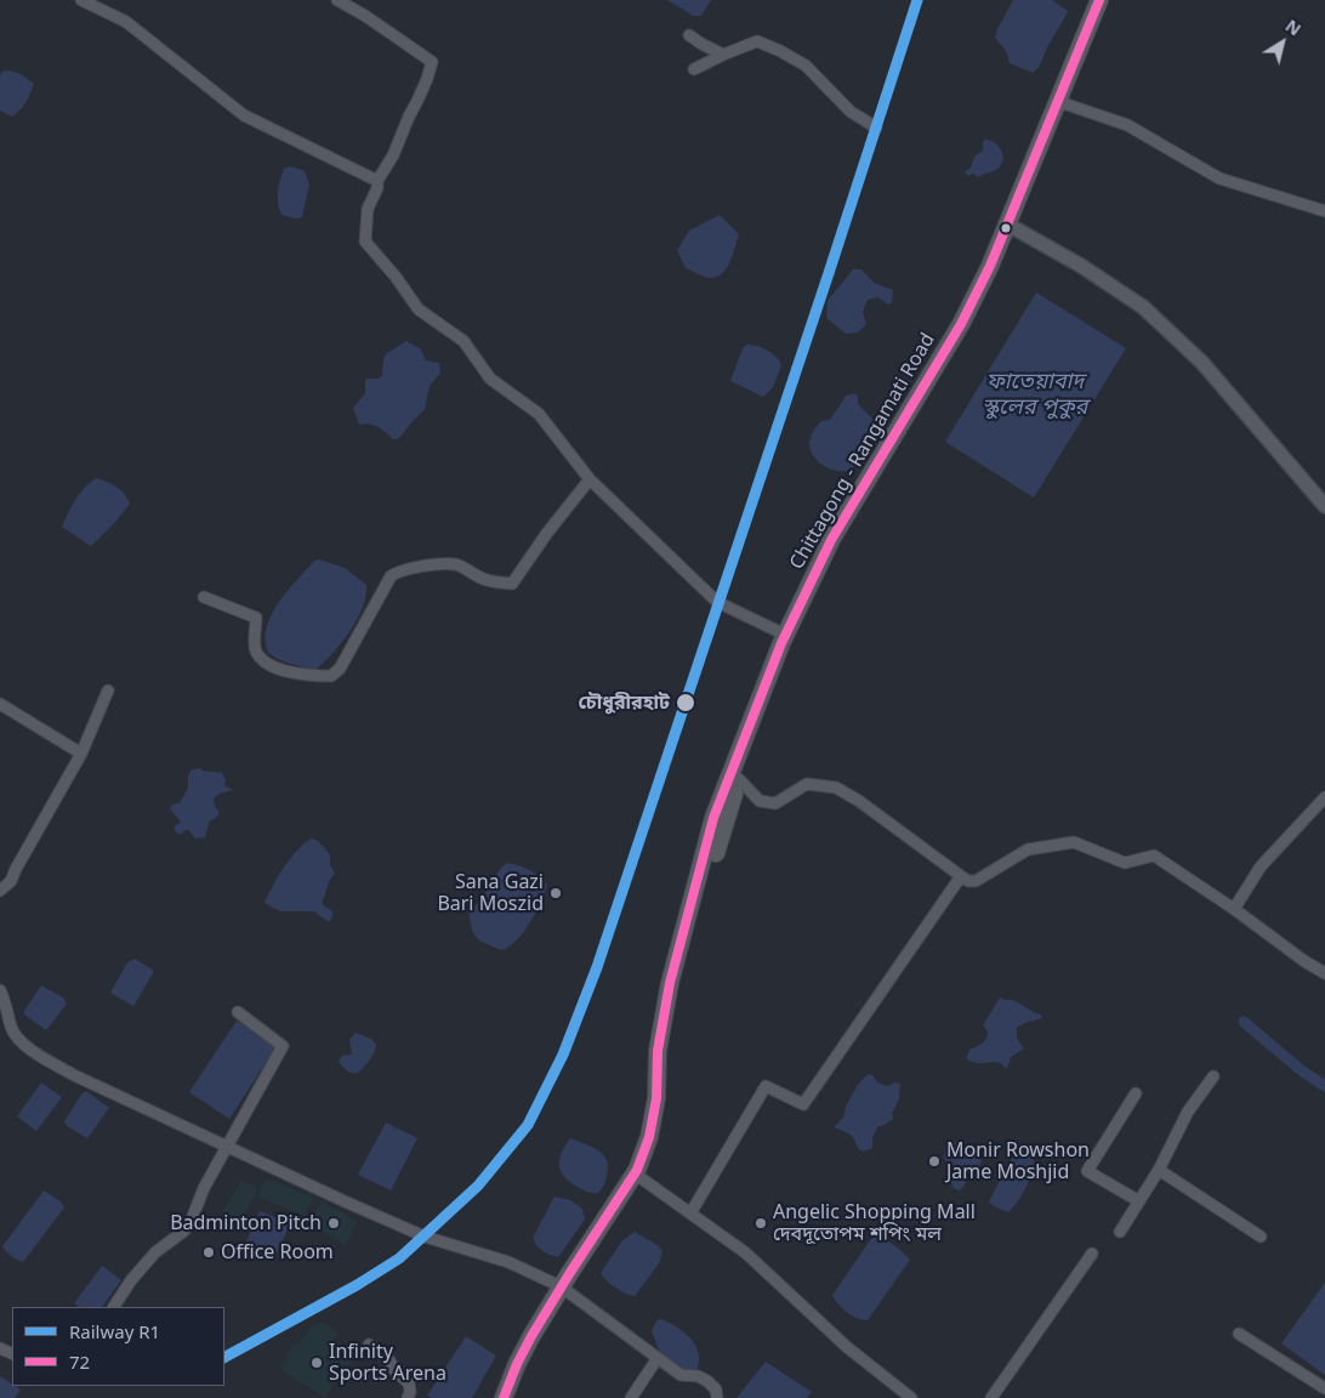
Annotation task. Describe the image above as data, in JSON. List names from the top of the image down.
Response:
{
  "streets": {
    "highway": ["Chittagong - Rangamati Road"]
  },
  "water": ["ফাতেয়াবাদ স্কুলের পুকুর"],
  "places": [
    "চৌধুরীরহাট",
    "Sana Gazi Bari Moszid",
    "Monir Rowshon Jame Moshjid",
    "Badminton Pitch",
    "Angelic Shopping Mall দেবদূতোপম শপিং মল",
    "Office Room",
    "Infinity Sports Arena"
  ],
  "lines": ["rail line R1", "transit line 72"],
  "legend": ["Railway R1", "72"],
  "north": "top right"
}
